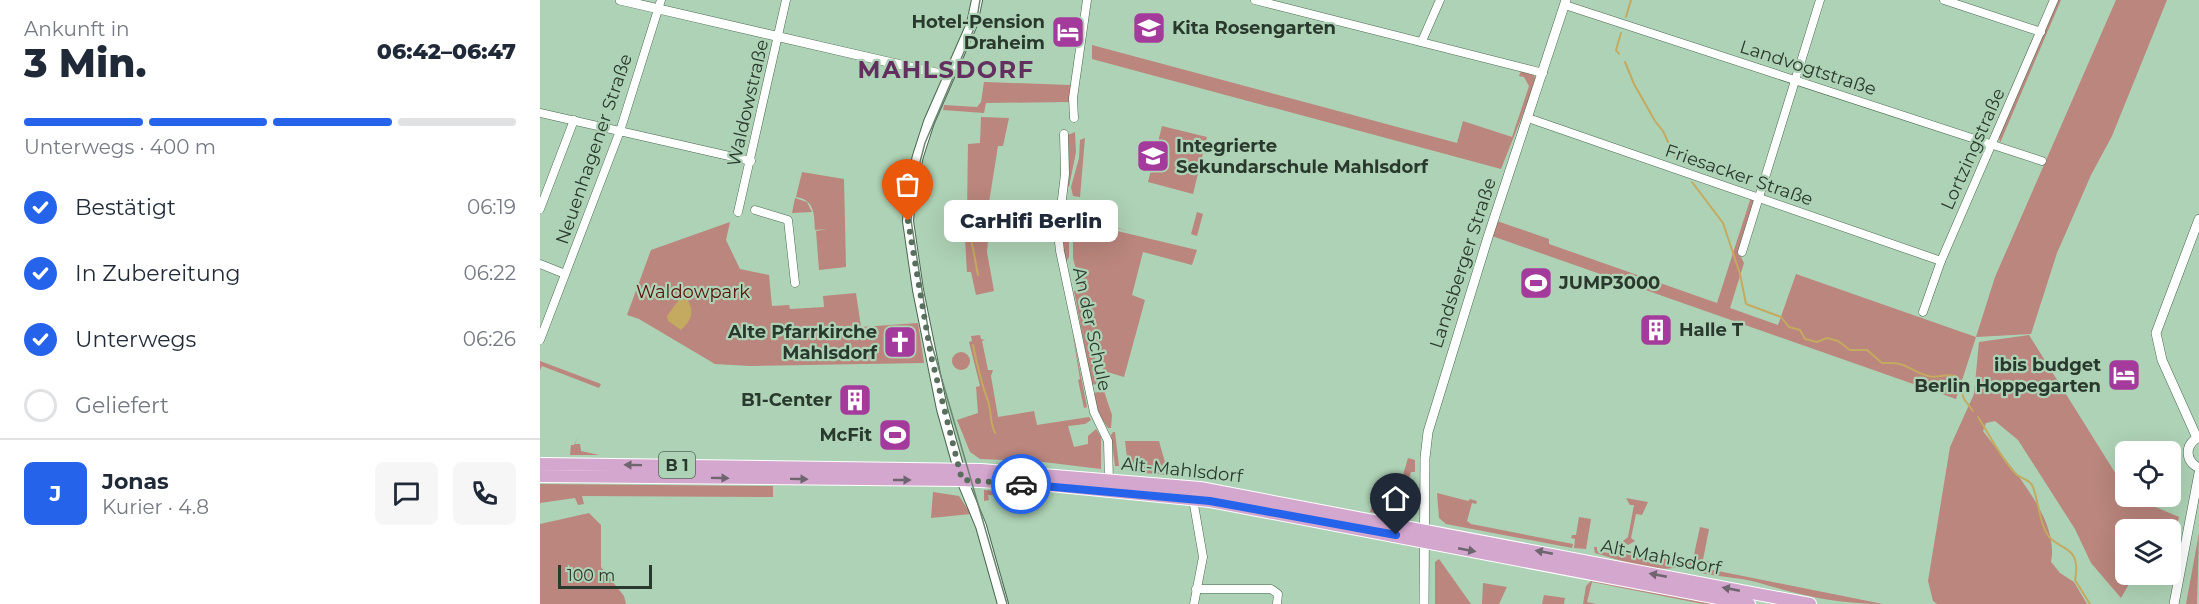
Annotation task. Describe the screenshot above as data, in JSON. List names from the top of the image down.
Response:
{
  "streets": {
    "main road": ["B 1", "Alt-Mahlsdorf"],
    "street": [
      "Landvogtstraße",
      "Waldowstraße",
      "Neuenhagener Straße",
      "Lortzingstraße",
      "Friesacker Straße",
      "Landsberger Straße",
      "An der Schule"
    ]
  },
  "crossings": [
    ["Landvogtstraße", "Lortzingstraße"],
    ["Landvogtstraße", "Landsberger Straße"],
    ["Lortzingstraße", "Friesacker Straße"],
    ["Friesacker Straße", "Landsberger Straße"],
    ["Landsberger Straße", "Alt-Mahlsdorf"],
    ["An der Schule", "Alt-Mahlsdorf"]
  ],
  "districts": ["MAHLSDORF"],
  "parks": ["Waldowpark"],
  "places": {
    "school or university": ["Kita Rosengarten", "Integrierte Sekundarschule Mahlsdorf"],
    "hotel": ["Hotel-Pension Draheim", "ibis budget Berlin Hoppegarten"],
    "other": ["CarHifi Berlin"],
    "sports": ["JUMP3000", "McFit"],
    "building": ["Halle T", "B1-Center"],
    "church": ["Alte Pfarrkirche Mahlsdorf"]
  },
  "scale_bar": "100 m",
  "page": {
    "heading": ["3 Min.", "Ankunft in", "06:42–06:47"],
    "panel": ["Jonas", "Kurier · 4.8"],
    "bar": "Unterwegs · 400 m",
    "list": [
      ["Bestätigt", "06:19"],
      ["In Zubereitung", "06:22"],
      ["Unterwegs", "06:26"],
      "Geliefert"
    ],
    "bubble": "CarHifi Berlin",
    "round": "J",
    "scale": "100 m"
  }
}
